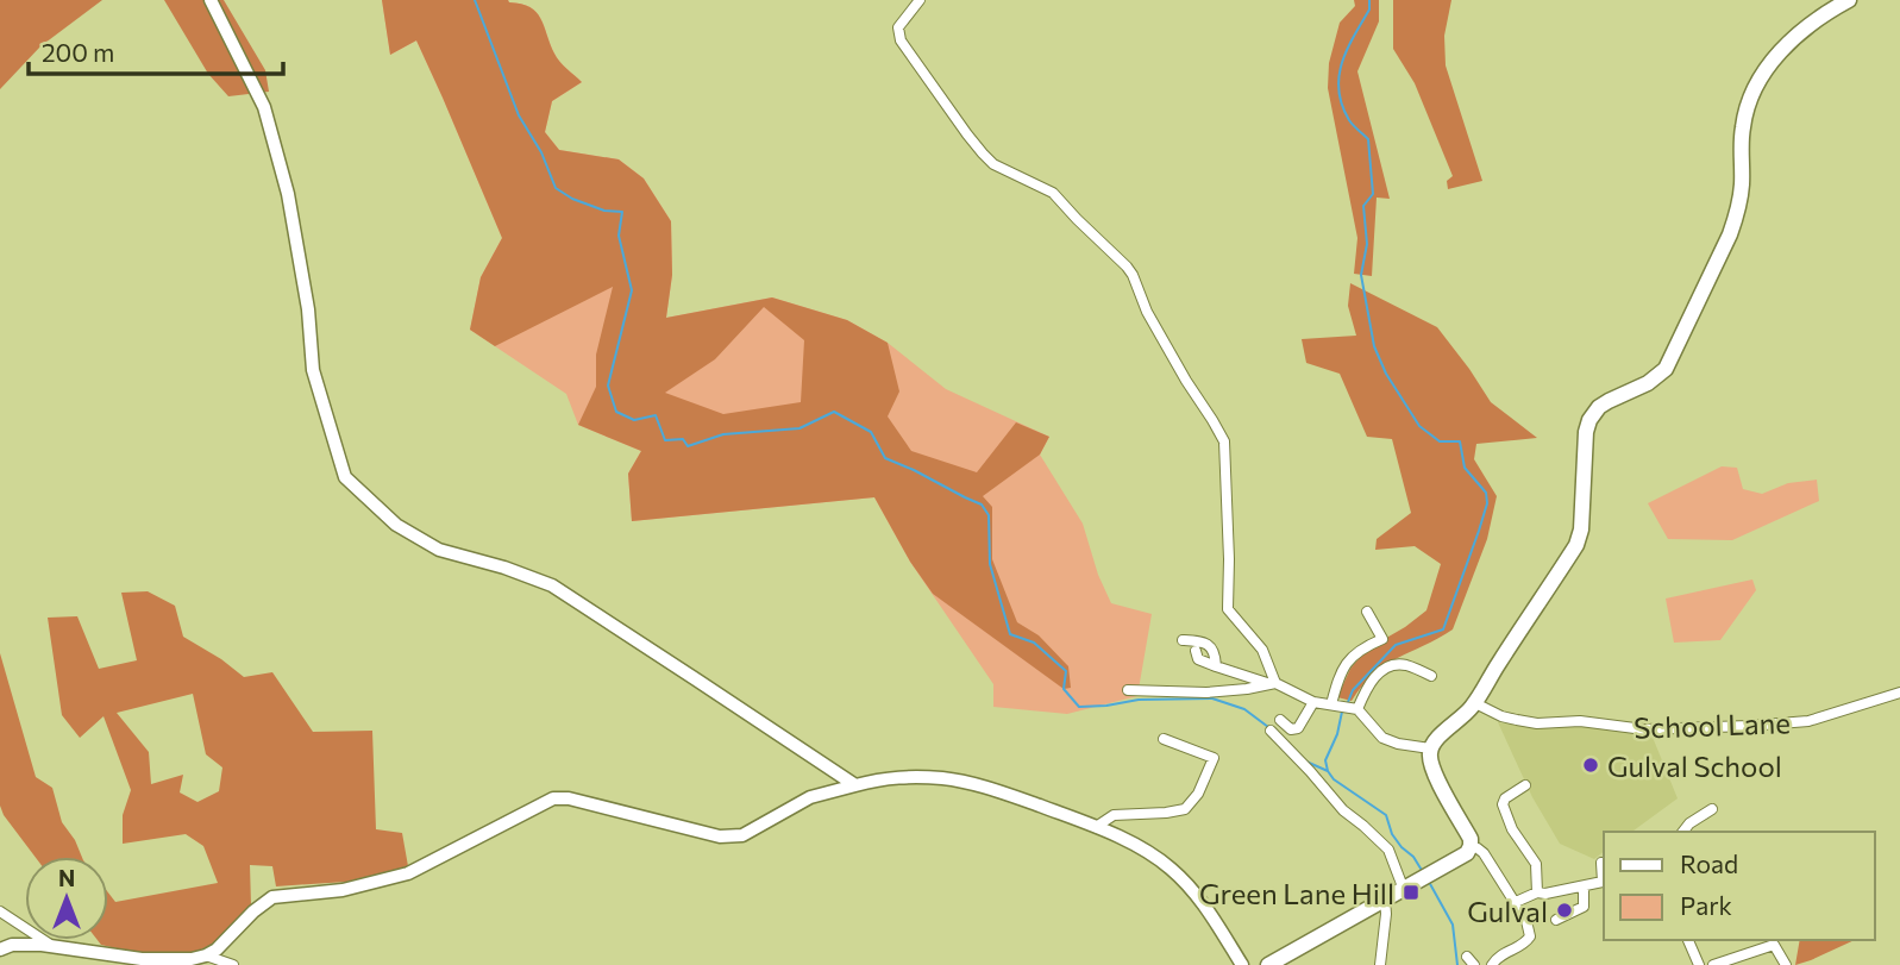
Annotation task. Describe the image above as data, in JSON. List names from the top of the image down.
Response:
{
  "streets": {
    "street": ["School Lane"]
  },
  "places": {
    "other": ["Gulval School", "Gulval"],
    "transit": ["Green Lane Hill"]
  },
  "legend": ["Road", "Park"],
  "scale_bar": "200 m",
  "north": "top"
}
